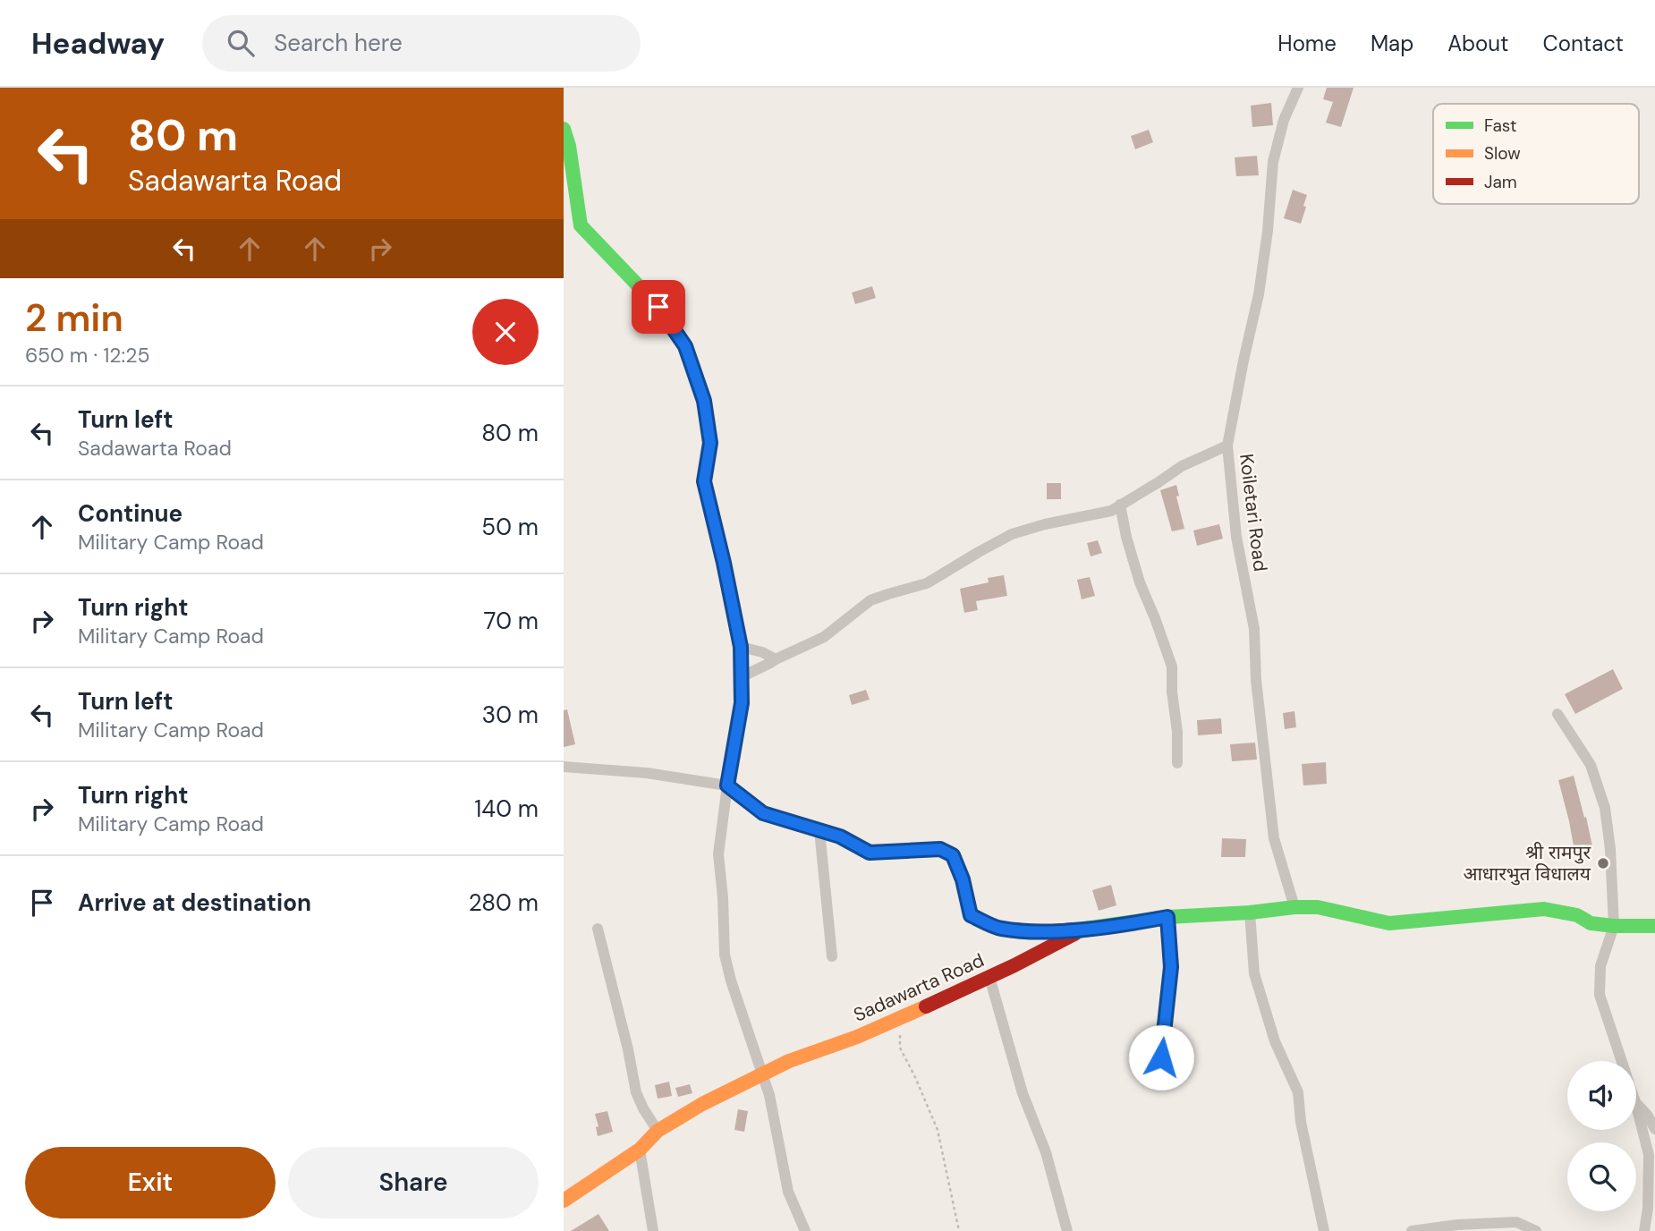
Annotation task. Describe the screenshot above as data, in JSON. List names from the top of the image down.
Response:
{
  "streets": {
    "street": ["Koiletari Road", "Sadawarta Road"]
  },
  "crossings": [
    ["Koiletari Road", "Sadawarta Road"]
  ],
  "places": ["श्री रामपुर आधारभुत विधालय"],
  "legend": ["Fast", "Slow", "Jam"],
  "page": {
    "header": "Headway",
    "search": "Search here",
    "nav": [
      "Home",
      "Map",
      "About",
      "Contact"
    ],
    "turn": ["80 m", "Sadawarta Road"],
    "heading": ["2 min", "650 m · 12:25"],
    "list": [
      {
        "name": "Turn left",
        "note": "Sadawarta Road",
        "value": "80 m"
      },
      {
        "name": "Continue",
        "note": "Military Camp Road",
        "value": "50 m"
      },
      {
        "name": "Turn right",
        "note": "Military Camp Road",
        "value": "70 m"
      },
      {
        "name": "Turn left",
        "note": "Military Camp Road",
        "value": "30 m"
      },
      {
        "name": "Turn right",
        "note": "Military Camp Road",
        "value": "140 m"
      },
      {
        "name": "Arrive at destination",
        "value": "280 m"
      }
    ],
    "buttons": ["Exit", "Share"]
  }
}
